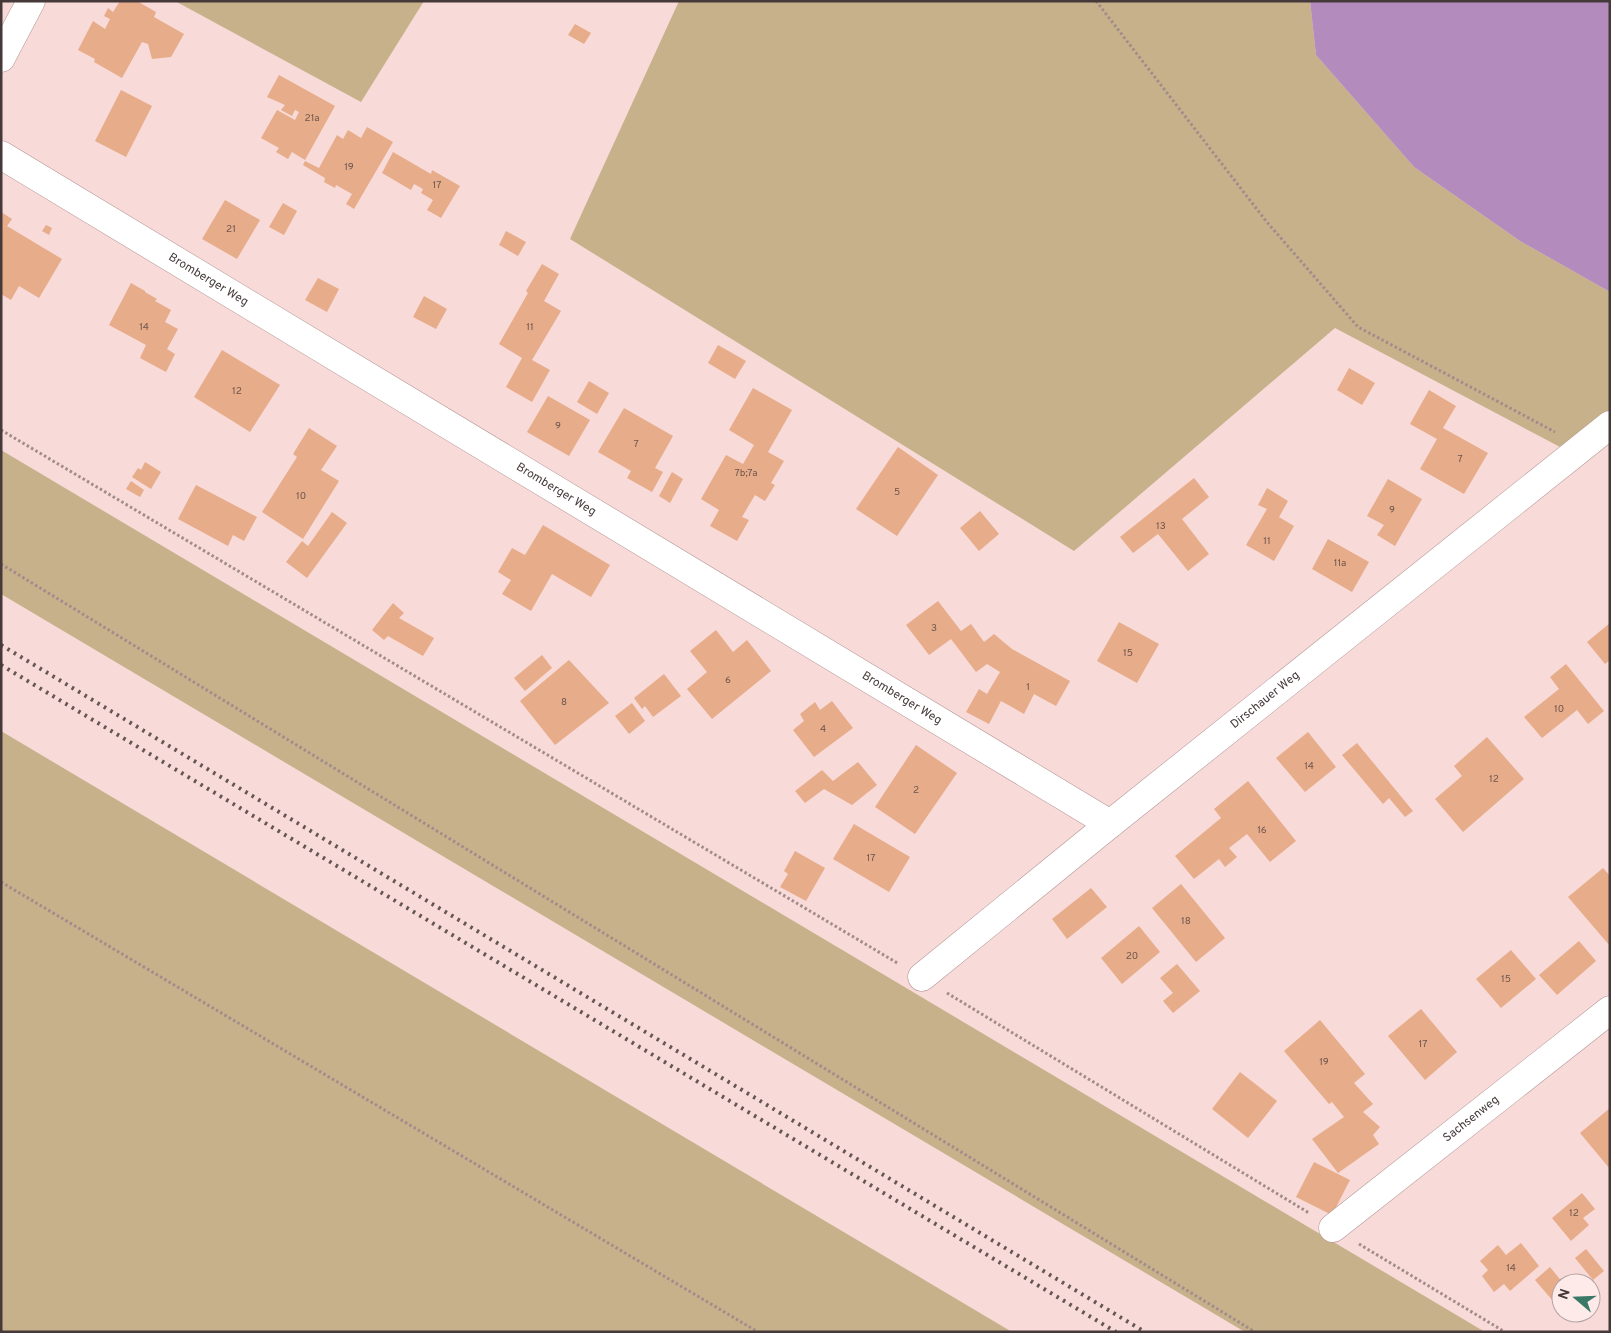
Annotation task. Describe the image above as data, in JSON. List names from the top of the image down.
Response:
{
  "streets": {
    "street": ["Bromberger Weg", "Dirschauer Weg", "Sachsenweg"]
  },
  "crossings": [
    ["Bromberger Weg", "Dirschauer Weg"]
  ],
  "house_numbers": [
    "21a",
    "19",
    "17",
    "21",
    "14",
    "11",
    "12",
    "9",
    "7",
    "7",
    "7b;7a",
    "5",
    "10",
    "9",
    "13",
    "11",
    "11a",
    "3",
    "15",
    "6",
    "1",
    "8",
    "10",
    "4",
    "14",
    "12",
    "2",
    "16",
    "17",
    "18",
    "20",
    "15",
    "17",
    "19",
    "12",
    "14"
  ],
  "north": "left"
}
